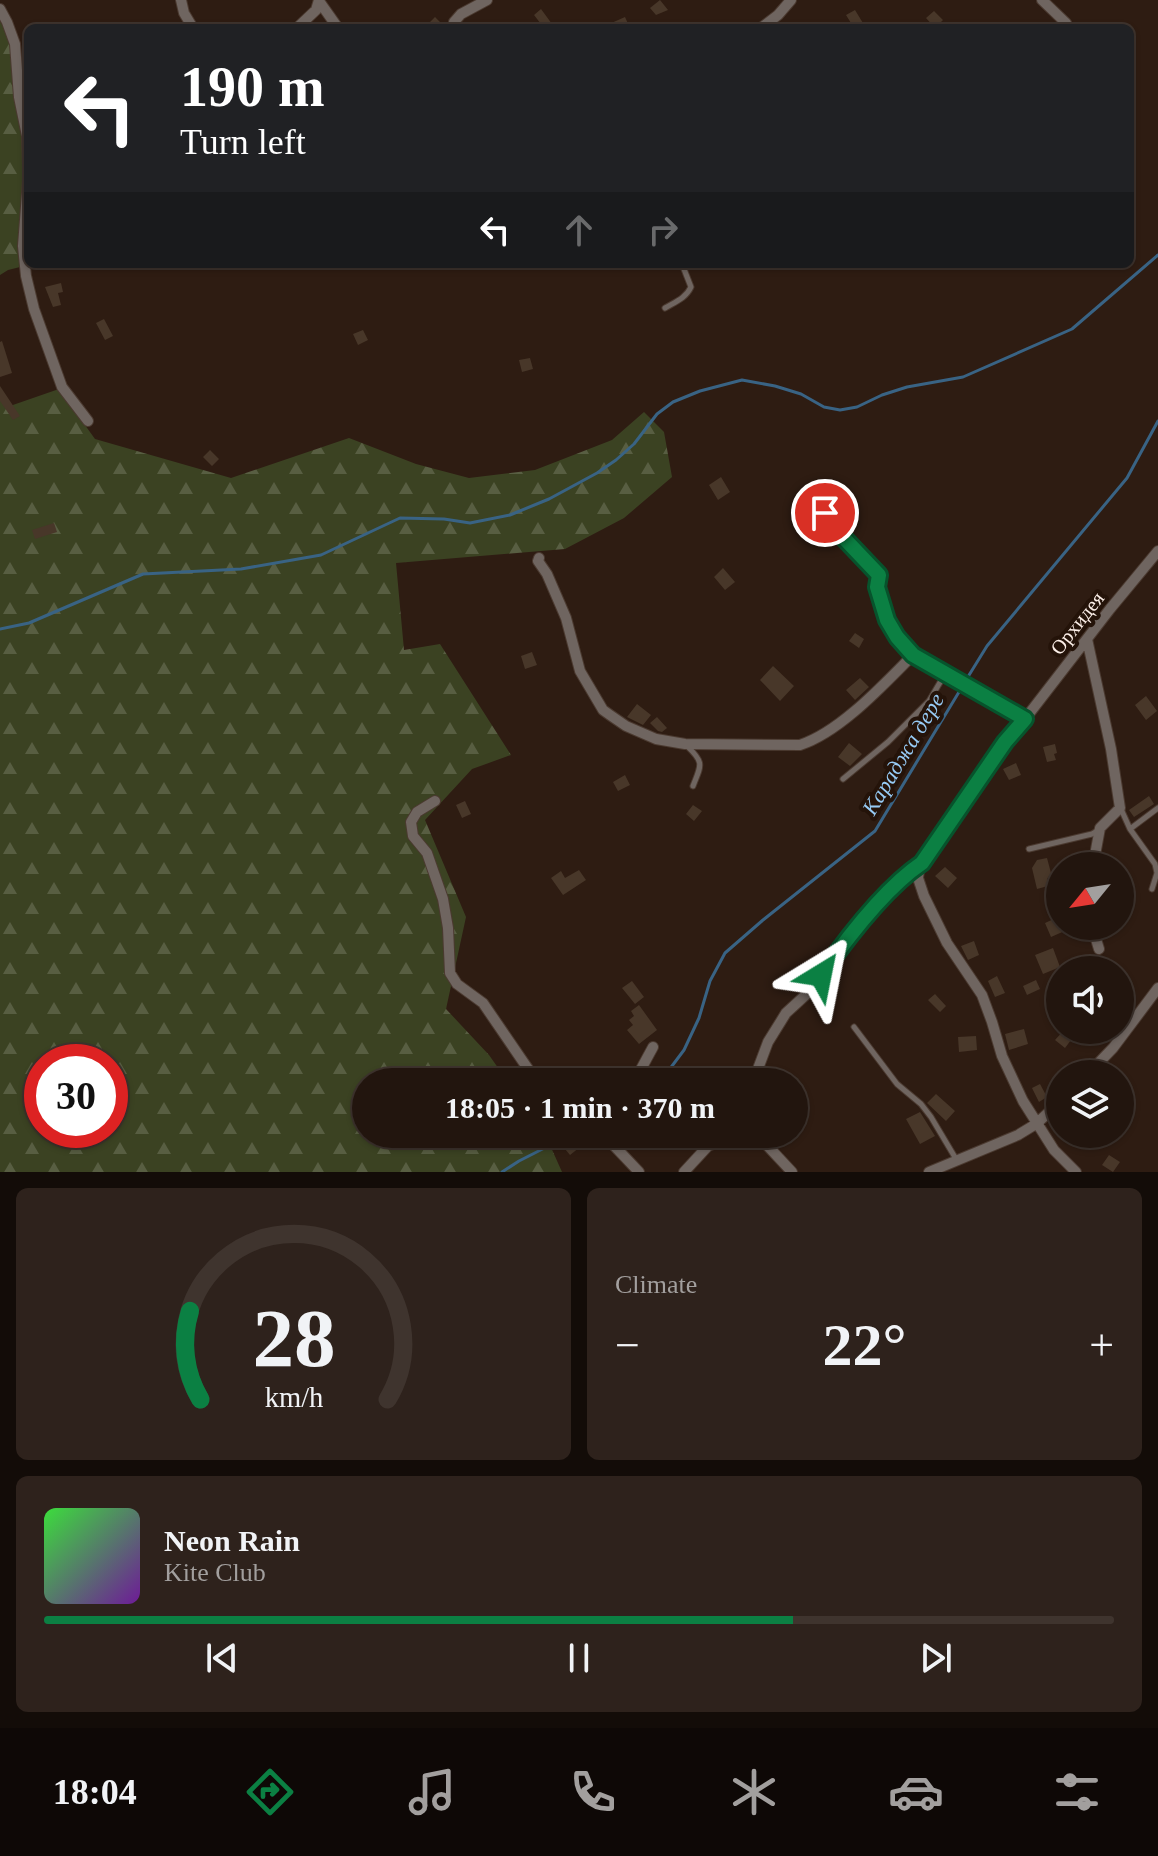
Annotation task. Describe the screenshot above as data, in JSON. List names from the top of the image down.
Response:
{
  "streets": {
    "street": ["Орхидея"]
  },
  "water": ["Караджа дере"],
  "north": "bottom left",
  "page": {
    "turn": ["190 m", "Turn left"],
    "limit": "30",
    "trip": "18:05 · 1 min · 370 m",
    "tile": "Climate",
    "heat": ["−", "22°", "+"],
    "song": ["Neon Rain", "Kite Club"],
    "tabs": "18:04",
    "gauge": ["28", "km/h"]
  }
}
